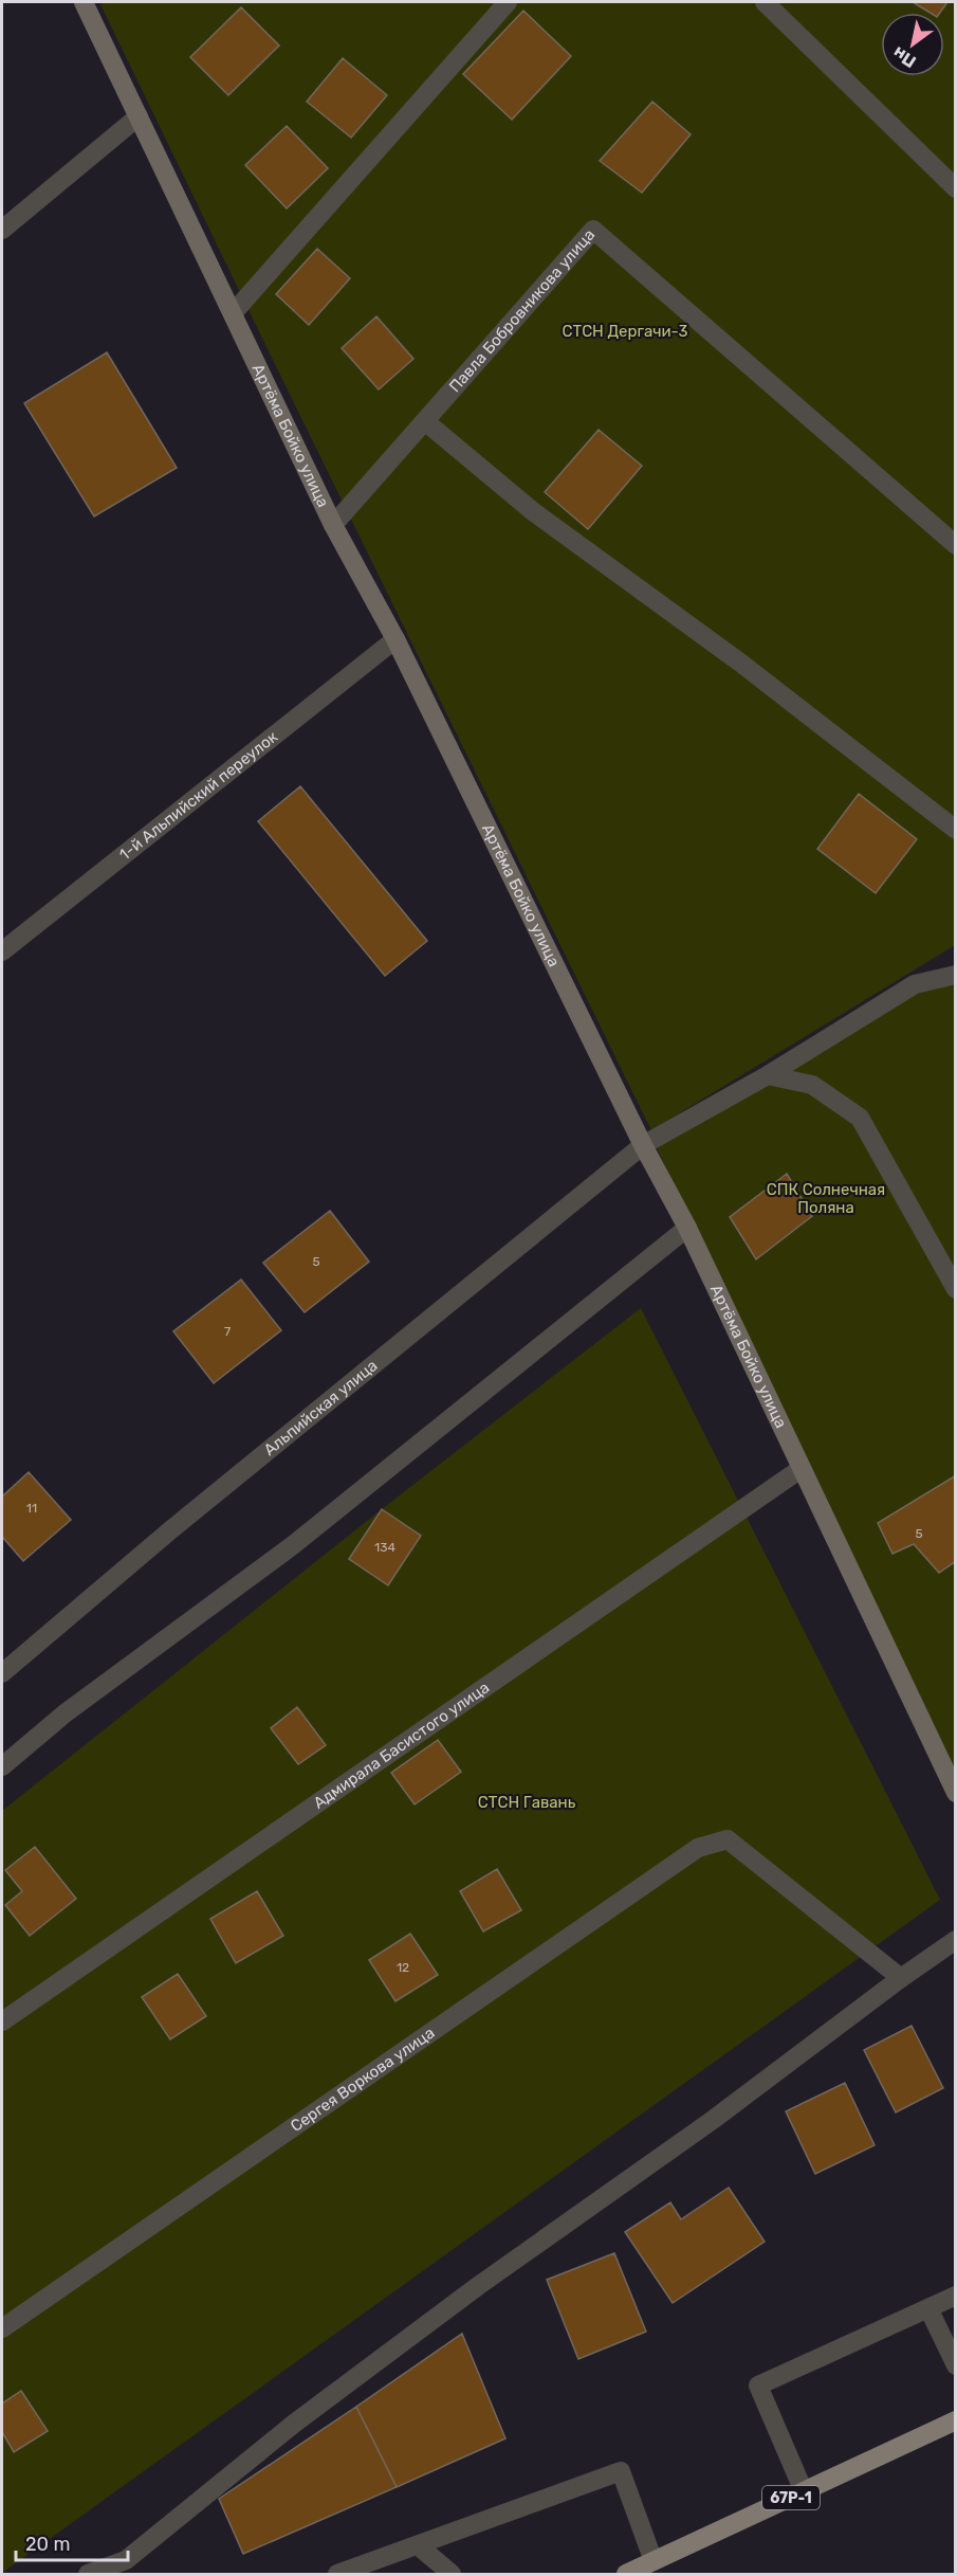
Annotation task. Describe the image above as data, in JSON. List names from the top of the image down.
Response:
{
  "streets": {
    "main road": ["Артёма Бойко улица", "67Р-1"],
    "street": [
      "Павла Бобровникова улица",
      "1-й Альпийский переулок",
      "Альпийская улица",
      "Адмирала Басистого улица",
      "Сергея Воркова улица"
    ]
  },
  "crossings": [
    ["Павла Бобровникова улица", "Артёма Бойко улица"],
    ["Артёма Бойко улица", "1-й Альпийский переулок"],
    ["Артёма Бойко улица", "Альпийская улица"],
    ["Артёма Бойко улица", "Адмирала Басистого улица"]
  ],
  "parks": ["СТСН Дергачи-3", "СПК Солнечная Поляна", "СТСН Гавань"],
  "house_numbers": [
    "5",
    "7",
    "11",
    "5",
    "134",
    "12"
  ],
  "scale_bar": "20 m",
  "north": "bottom left"
}
